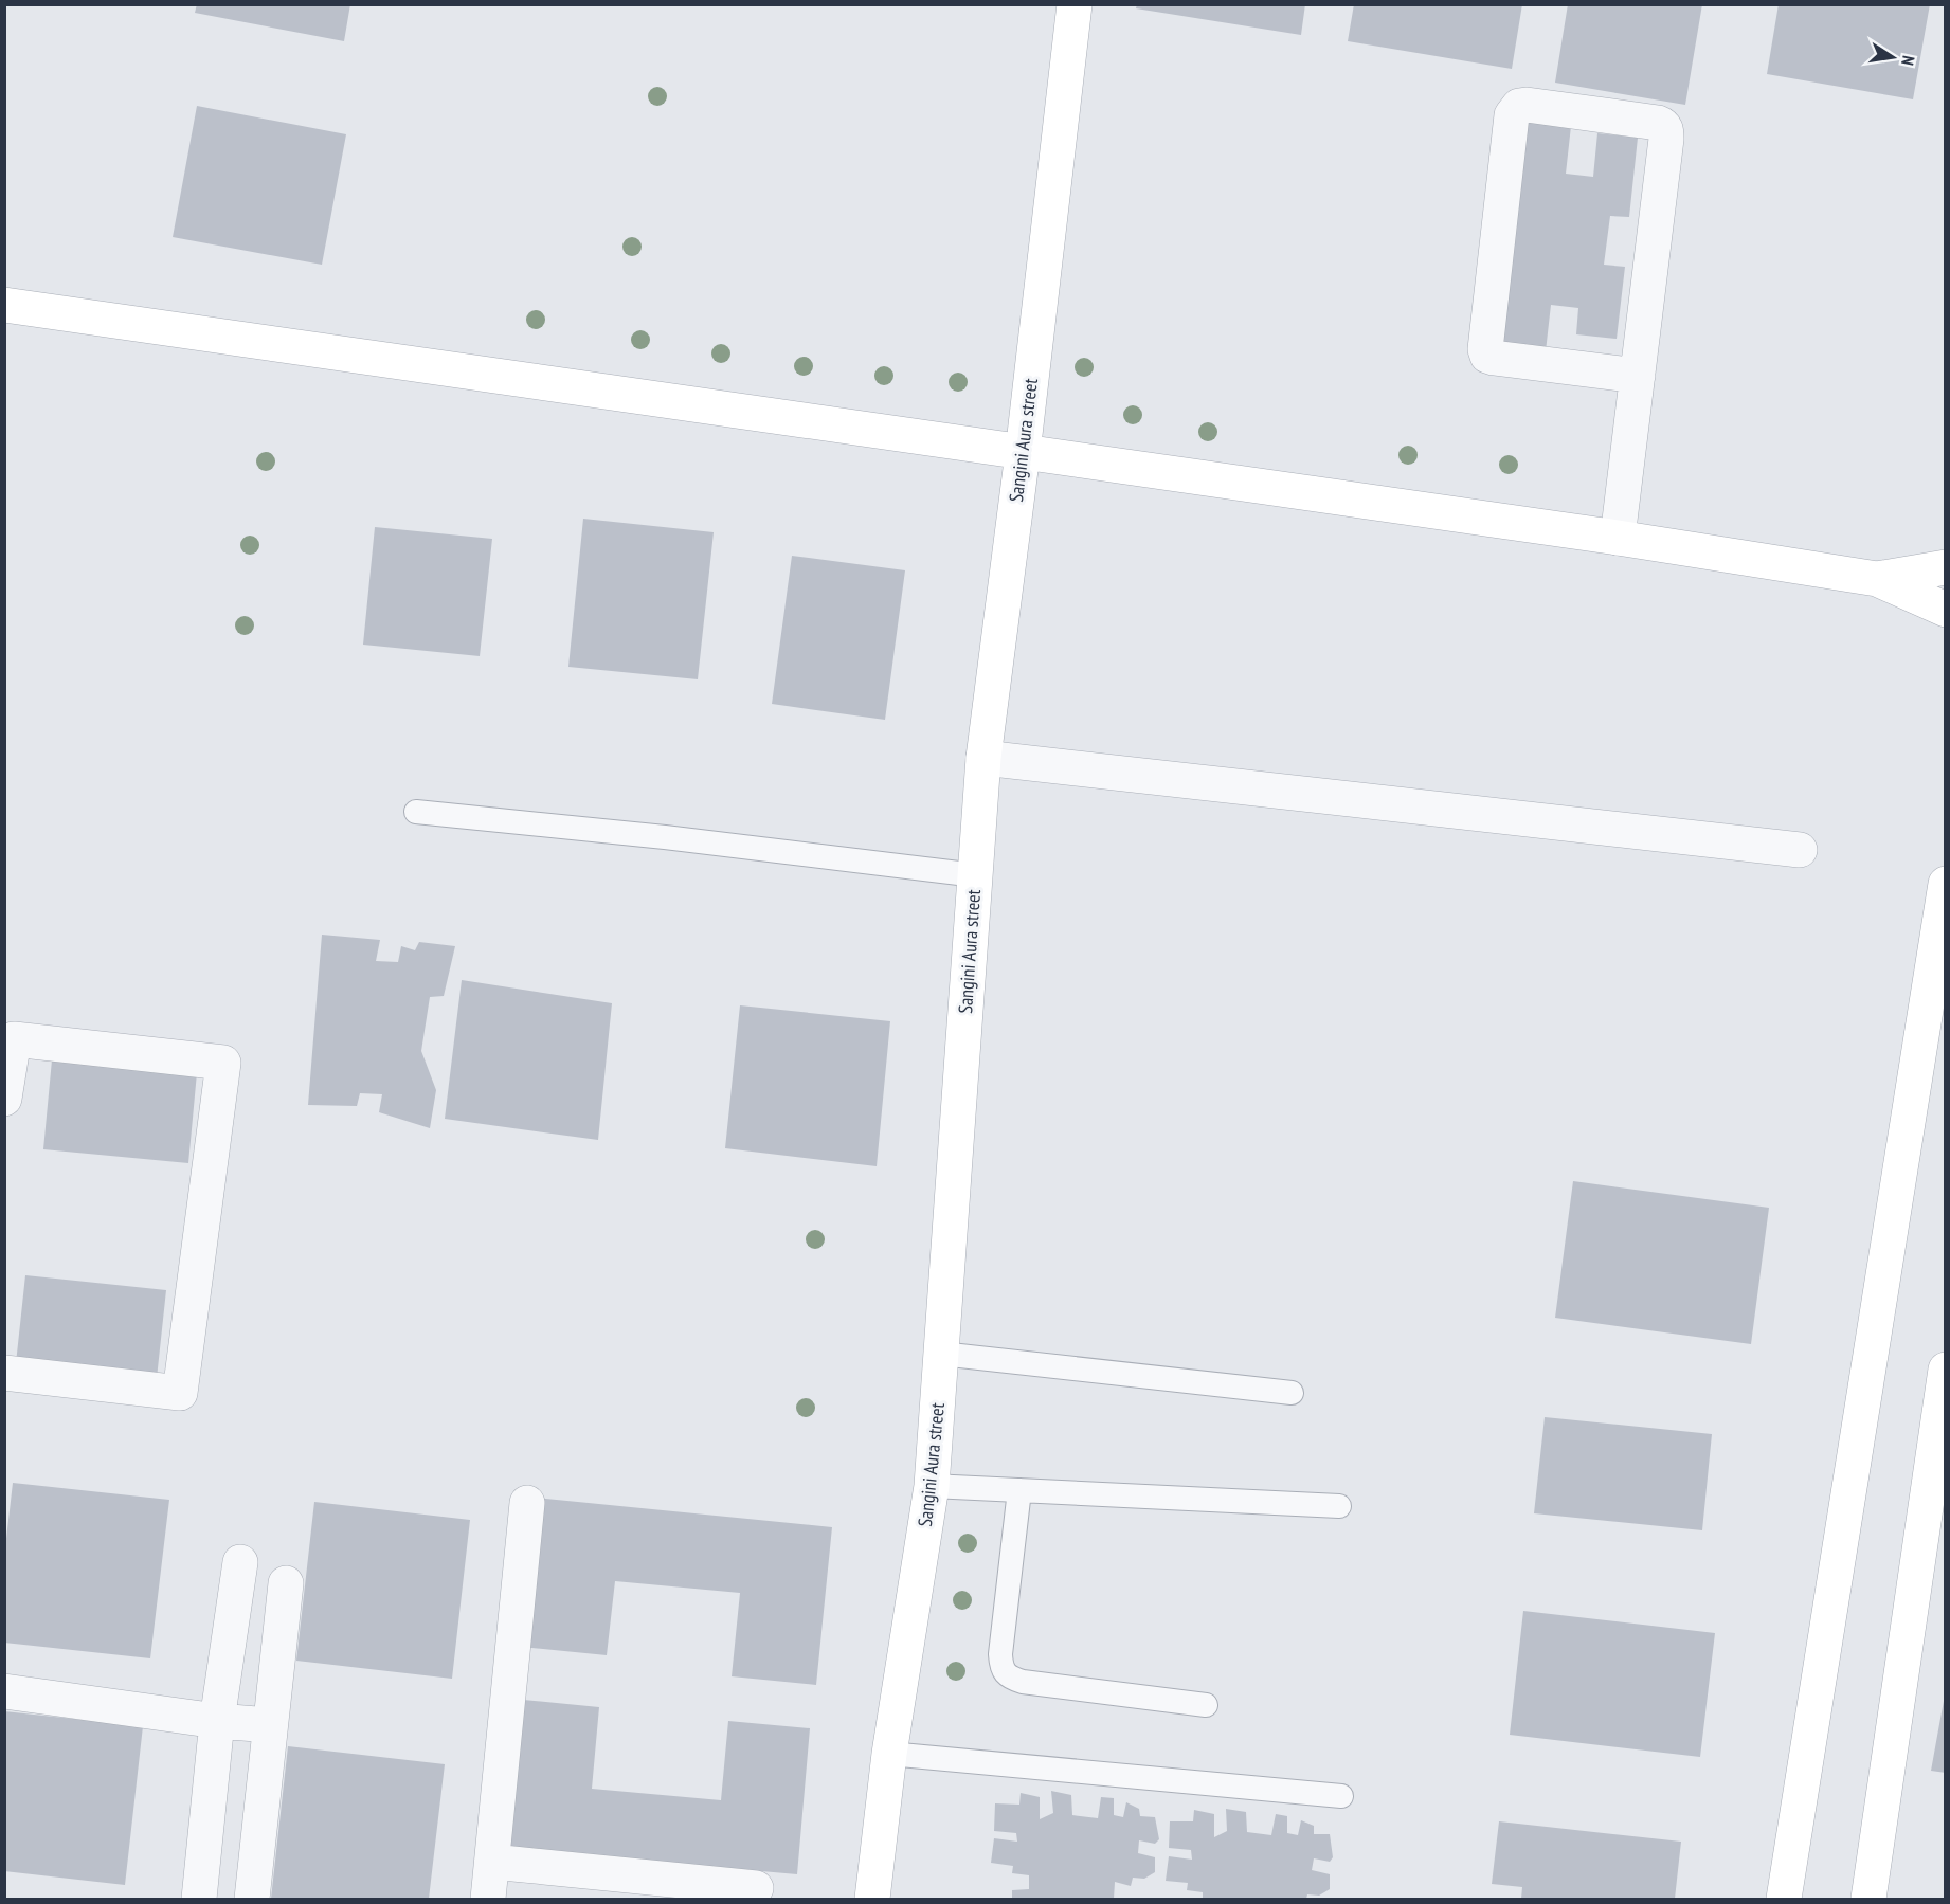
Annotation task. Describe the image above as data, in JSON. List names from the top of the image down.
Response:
{
  "streets": {
    "street": ["Sangini Aura street"]
  },
  "north": "right"
}
